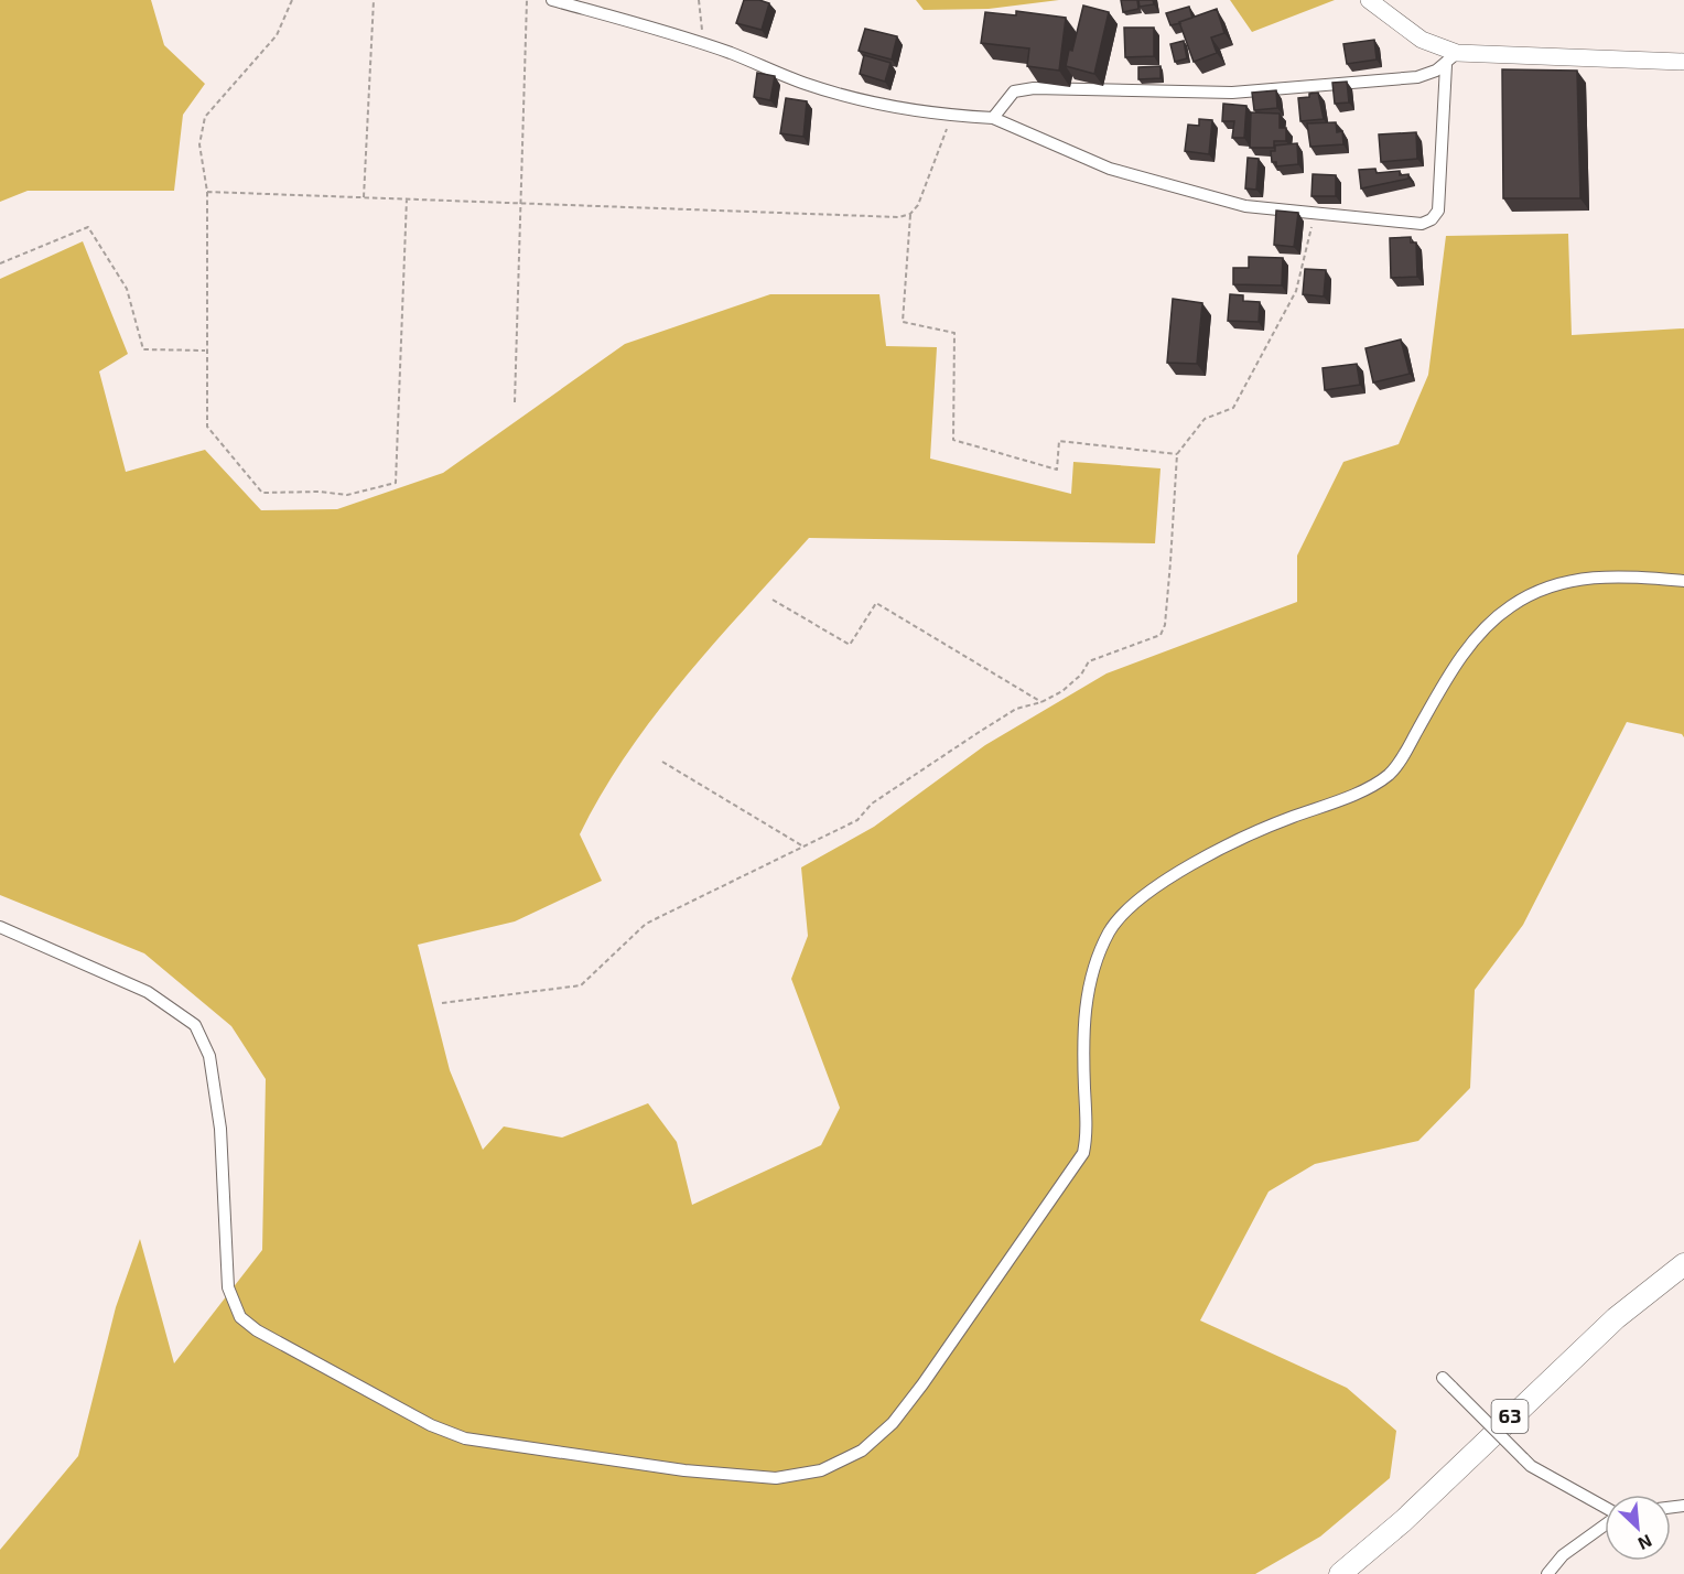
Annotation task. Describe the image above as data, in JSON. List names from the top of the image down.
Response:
{
  "streets": {
    "highway": ["63"]
  },
  "north": "bottom right"
}
